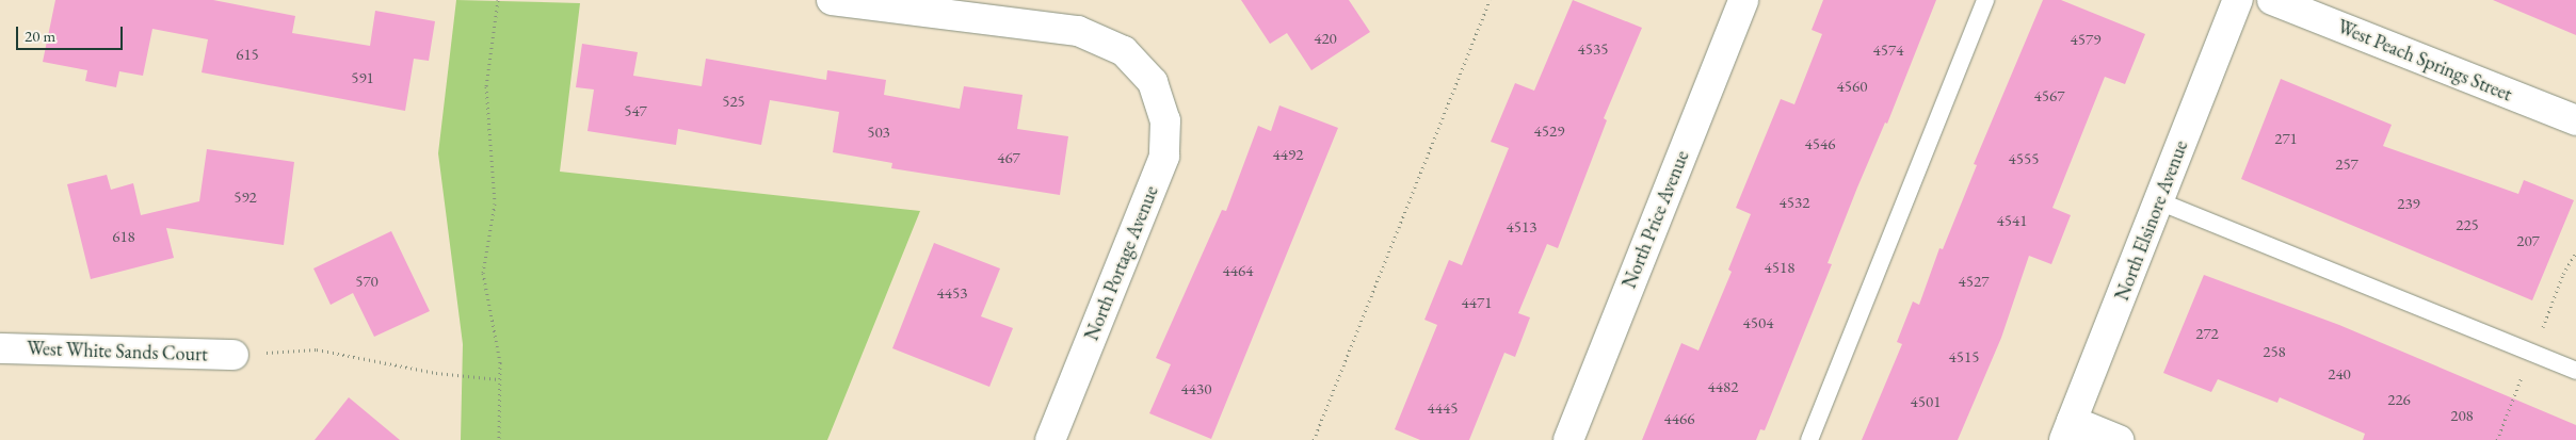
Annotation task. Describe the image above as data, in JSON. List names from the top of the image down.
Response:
{
  "streets": {
    "street": [
      "West Peach Springs Street",
      "North Price Avenue",
      "North Elsinore Avenue",
      "North Portage Avenue",
      "West White Sands Court"
    ]
  },
  "house_numbers": [
    "420",
    "4579",
    "4535",
    "4574",
    "615",
    "591",
    "4560",
    "4567",
    "525",
    "547",
    "4529",
    "503",
    "271",
    "4546",
    "4492",
    "467",
    "4555",
    "257",
    "592",
    "4532",
    "239",
    "4541",
    "225",
    "4513",
    "618",
    "207",
    "4518",
    "4464",
    "570",
    "4527",
    "4453",
    "4471",
    "4504",
    "272",
    "258",
    "4515",
    "240",
    "4482",
    "4430",
    "226",
    "4501",
    "4445",
    "208",
    "4466"
  ],
  "scale_bar": "20 m"
}
